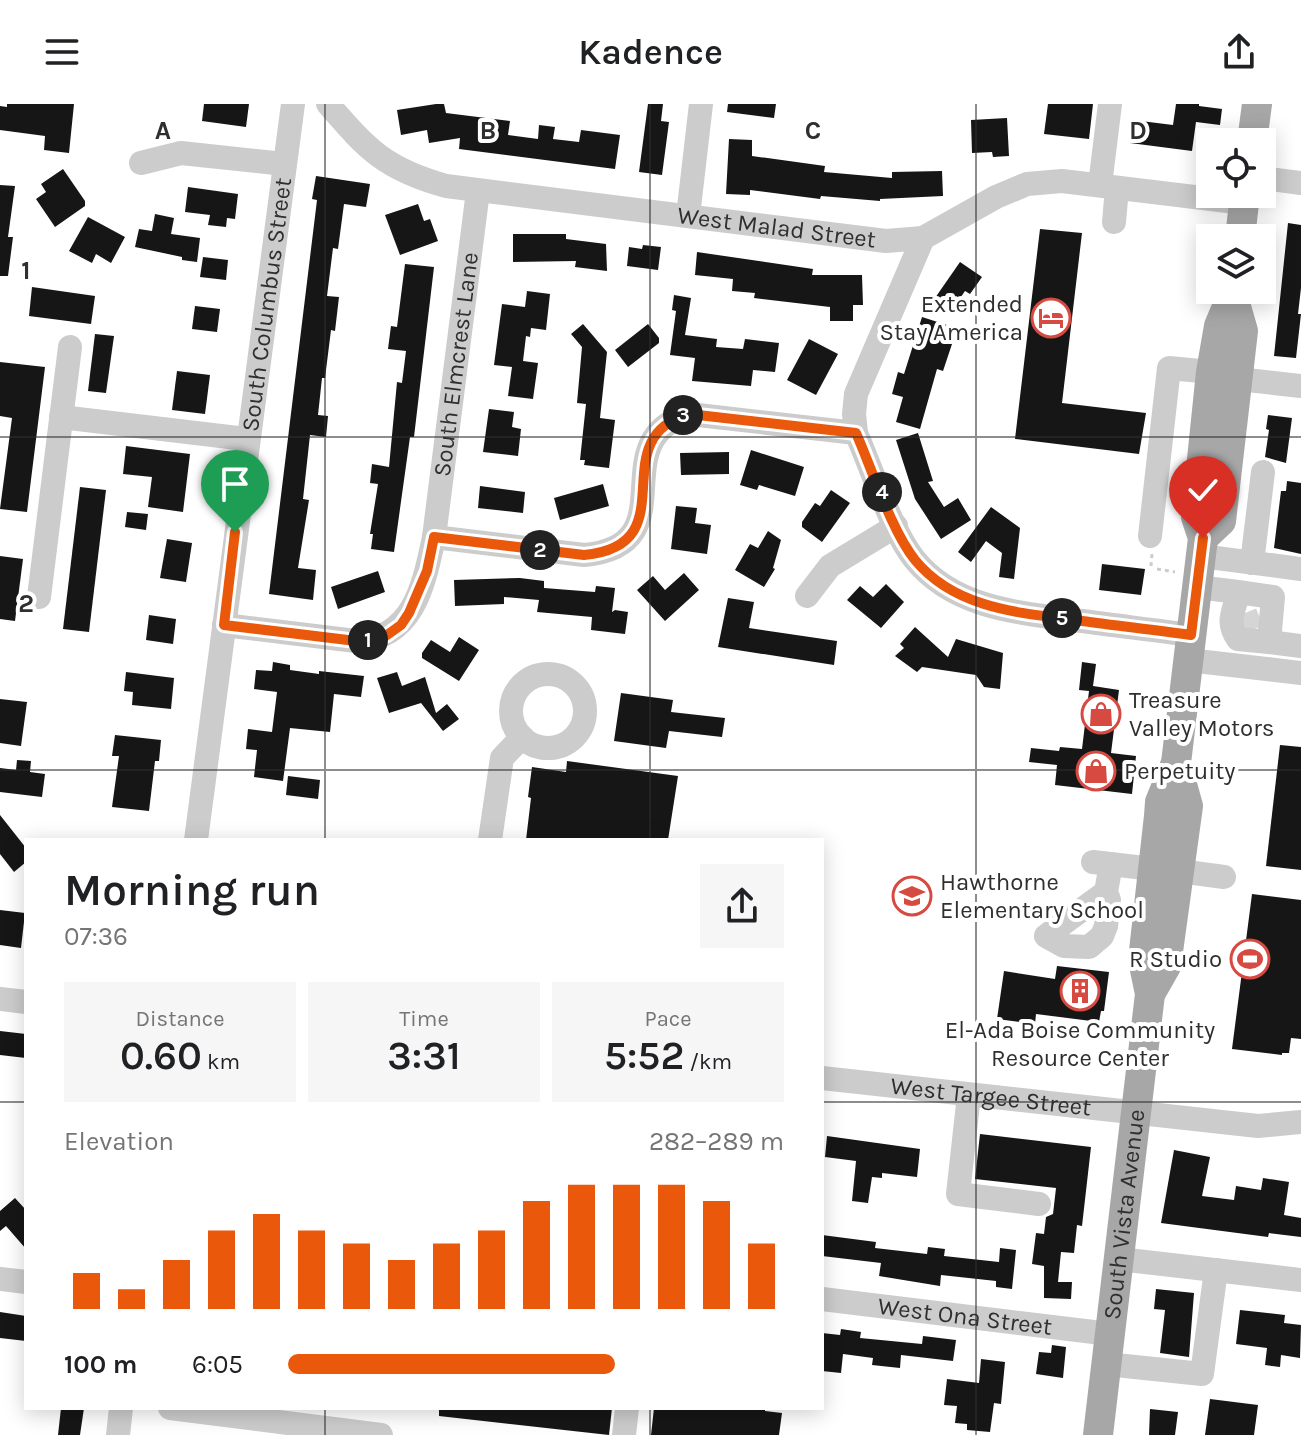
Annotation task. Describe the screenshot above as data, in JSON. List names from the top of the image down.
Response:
{
  "streets": {
    "main road": ["South Vista Avenue"],
    "street": [
      "West Malad Street",
      "South Columbus Street",
      "South Elmcrest Lane",
      "West Targee Street",
      "West Ona Street"
    ]
  },
  "crossings": [
    ["West Malad Street", "South Elmcrest Lane"],
    ["South Columbus Street", "South Elmcrest Lane"],
    ["West Targee Street", "South Vista Avenue"],
    ["South Vista Avenue", "West Ona Street"]
  ],
  "places": {
    "hotel": ["Extended Stay America"],
    "shop": ["Treasure Valley Motors", "Perpetuity"],
    "school or university": ["Hawthorne Elementary School"],
    "sports": ["R Studio"],
    "building": ["El-Ada Boise Community Resource Center"]
  },
  "page": {
    "header": "Kadence",
    "pins": [
      "3",
      "4",
      "2",
      "5",
      "1"
    ],
    "heading": ["Morning run", "07:36"],
    "stats": [
      ["Distance", "0.60 km"],
      ["Time", "3:31"],
      ["Pace", "5:52 /km"]
    ],
    "chart": ["Elevation", "282–289 m"],
    "list": [
      {
        "name": "100 m",
        "note": "6:05"
      }
    ]
  },
  "grid": {
    "columns": [
      "A",
      "B",
      "C",
      "D"
    ],
    "rows": ["1", "2"]
  }
}
